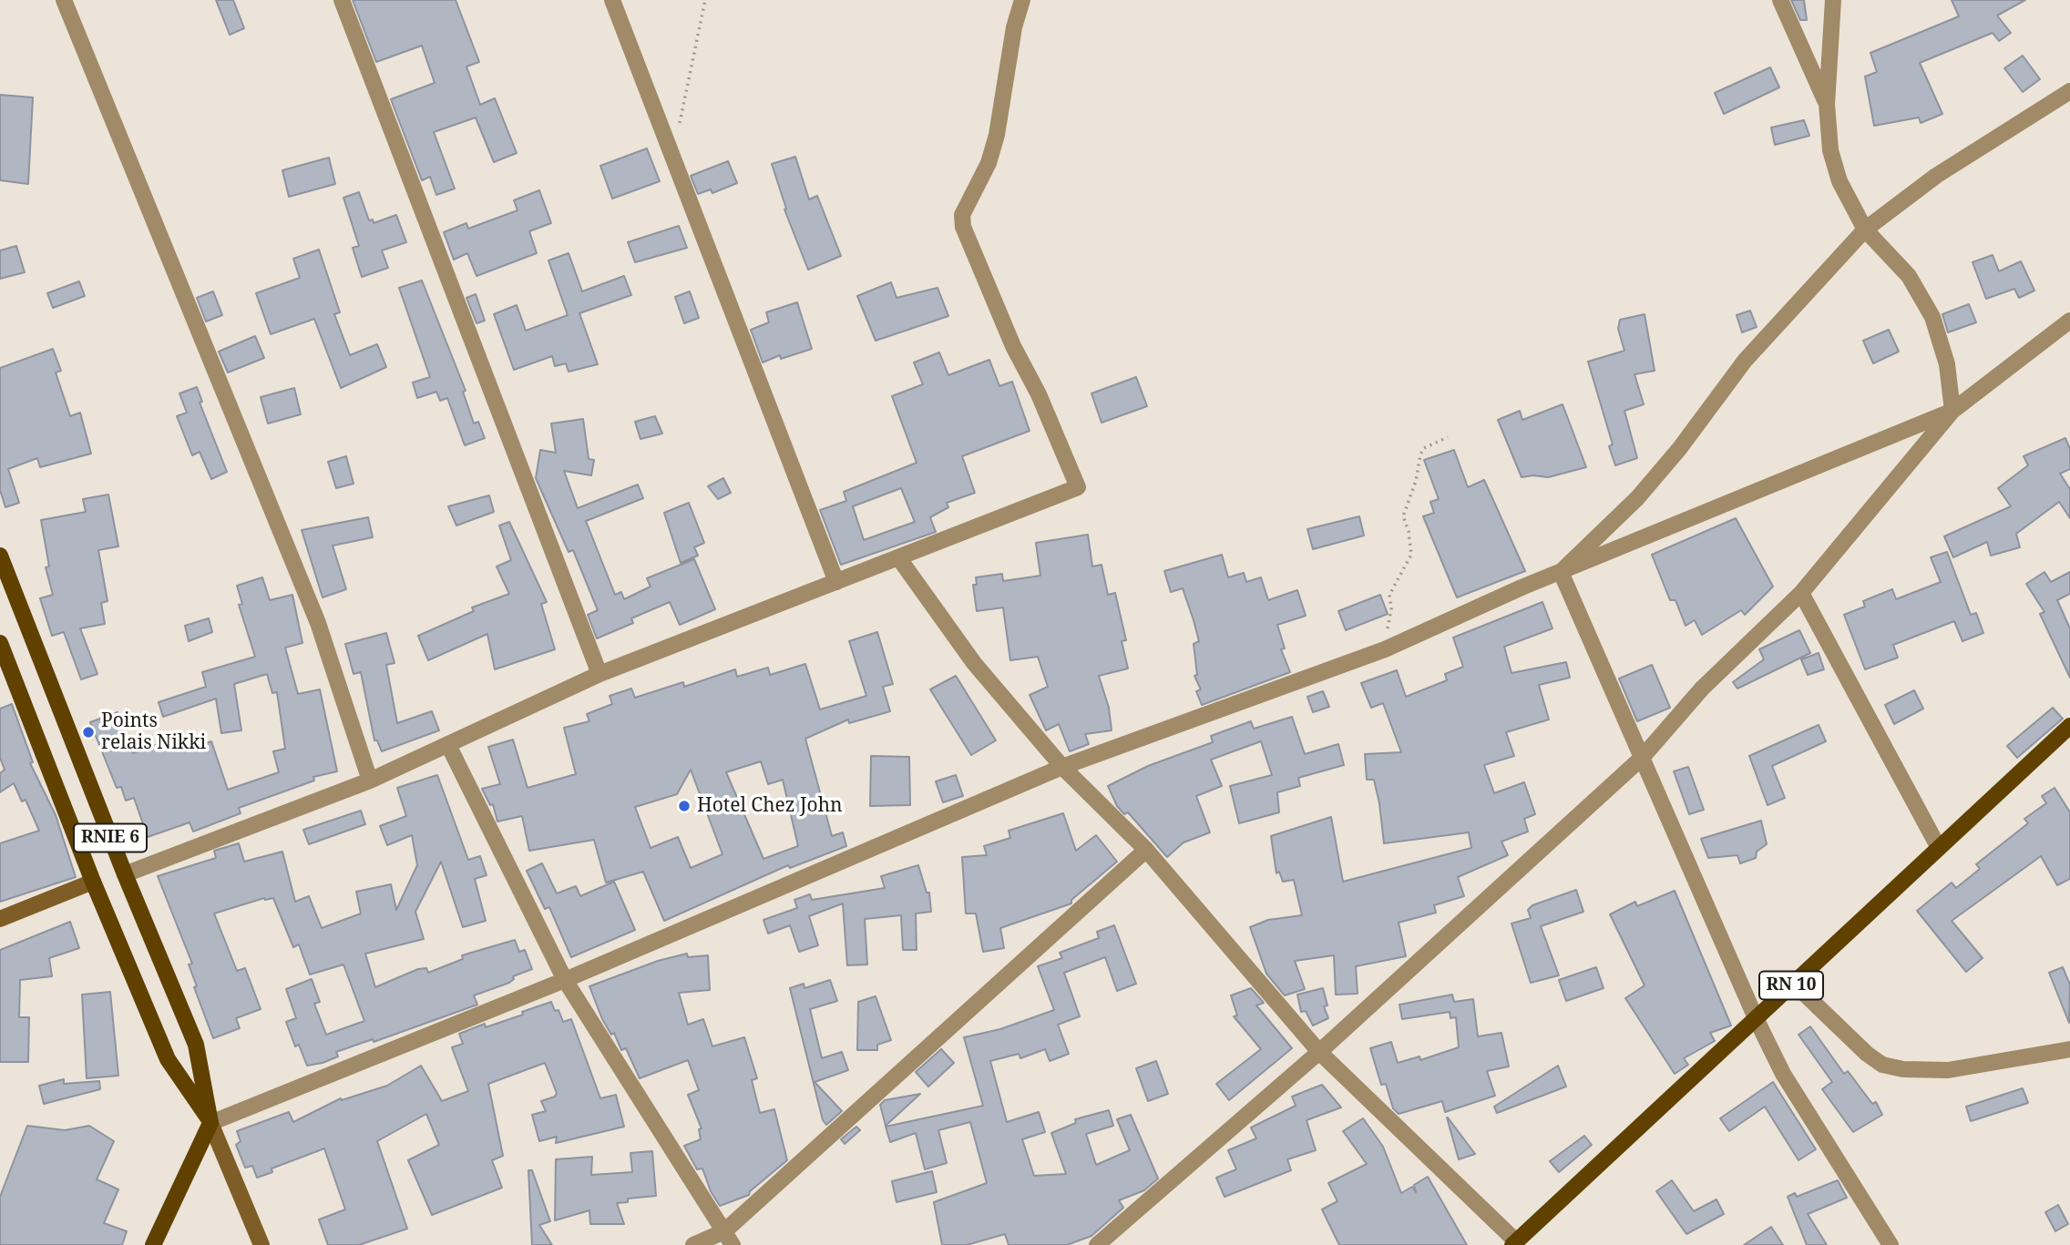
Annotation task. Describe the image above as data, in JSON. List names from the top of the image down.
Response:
{
  "streets": {
    "main road": ["RNIE 6", "RN 10"]
  },
  "places": ["Points relais Nikki", "Hotel Chez John"]
}
